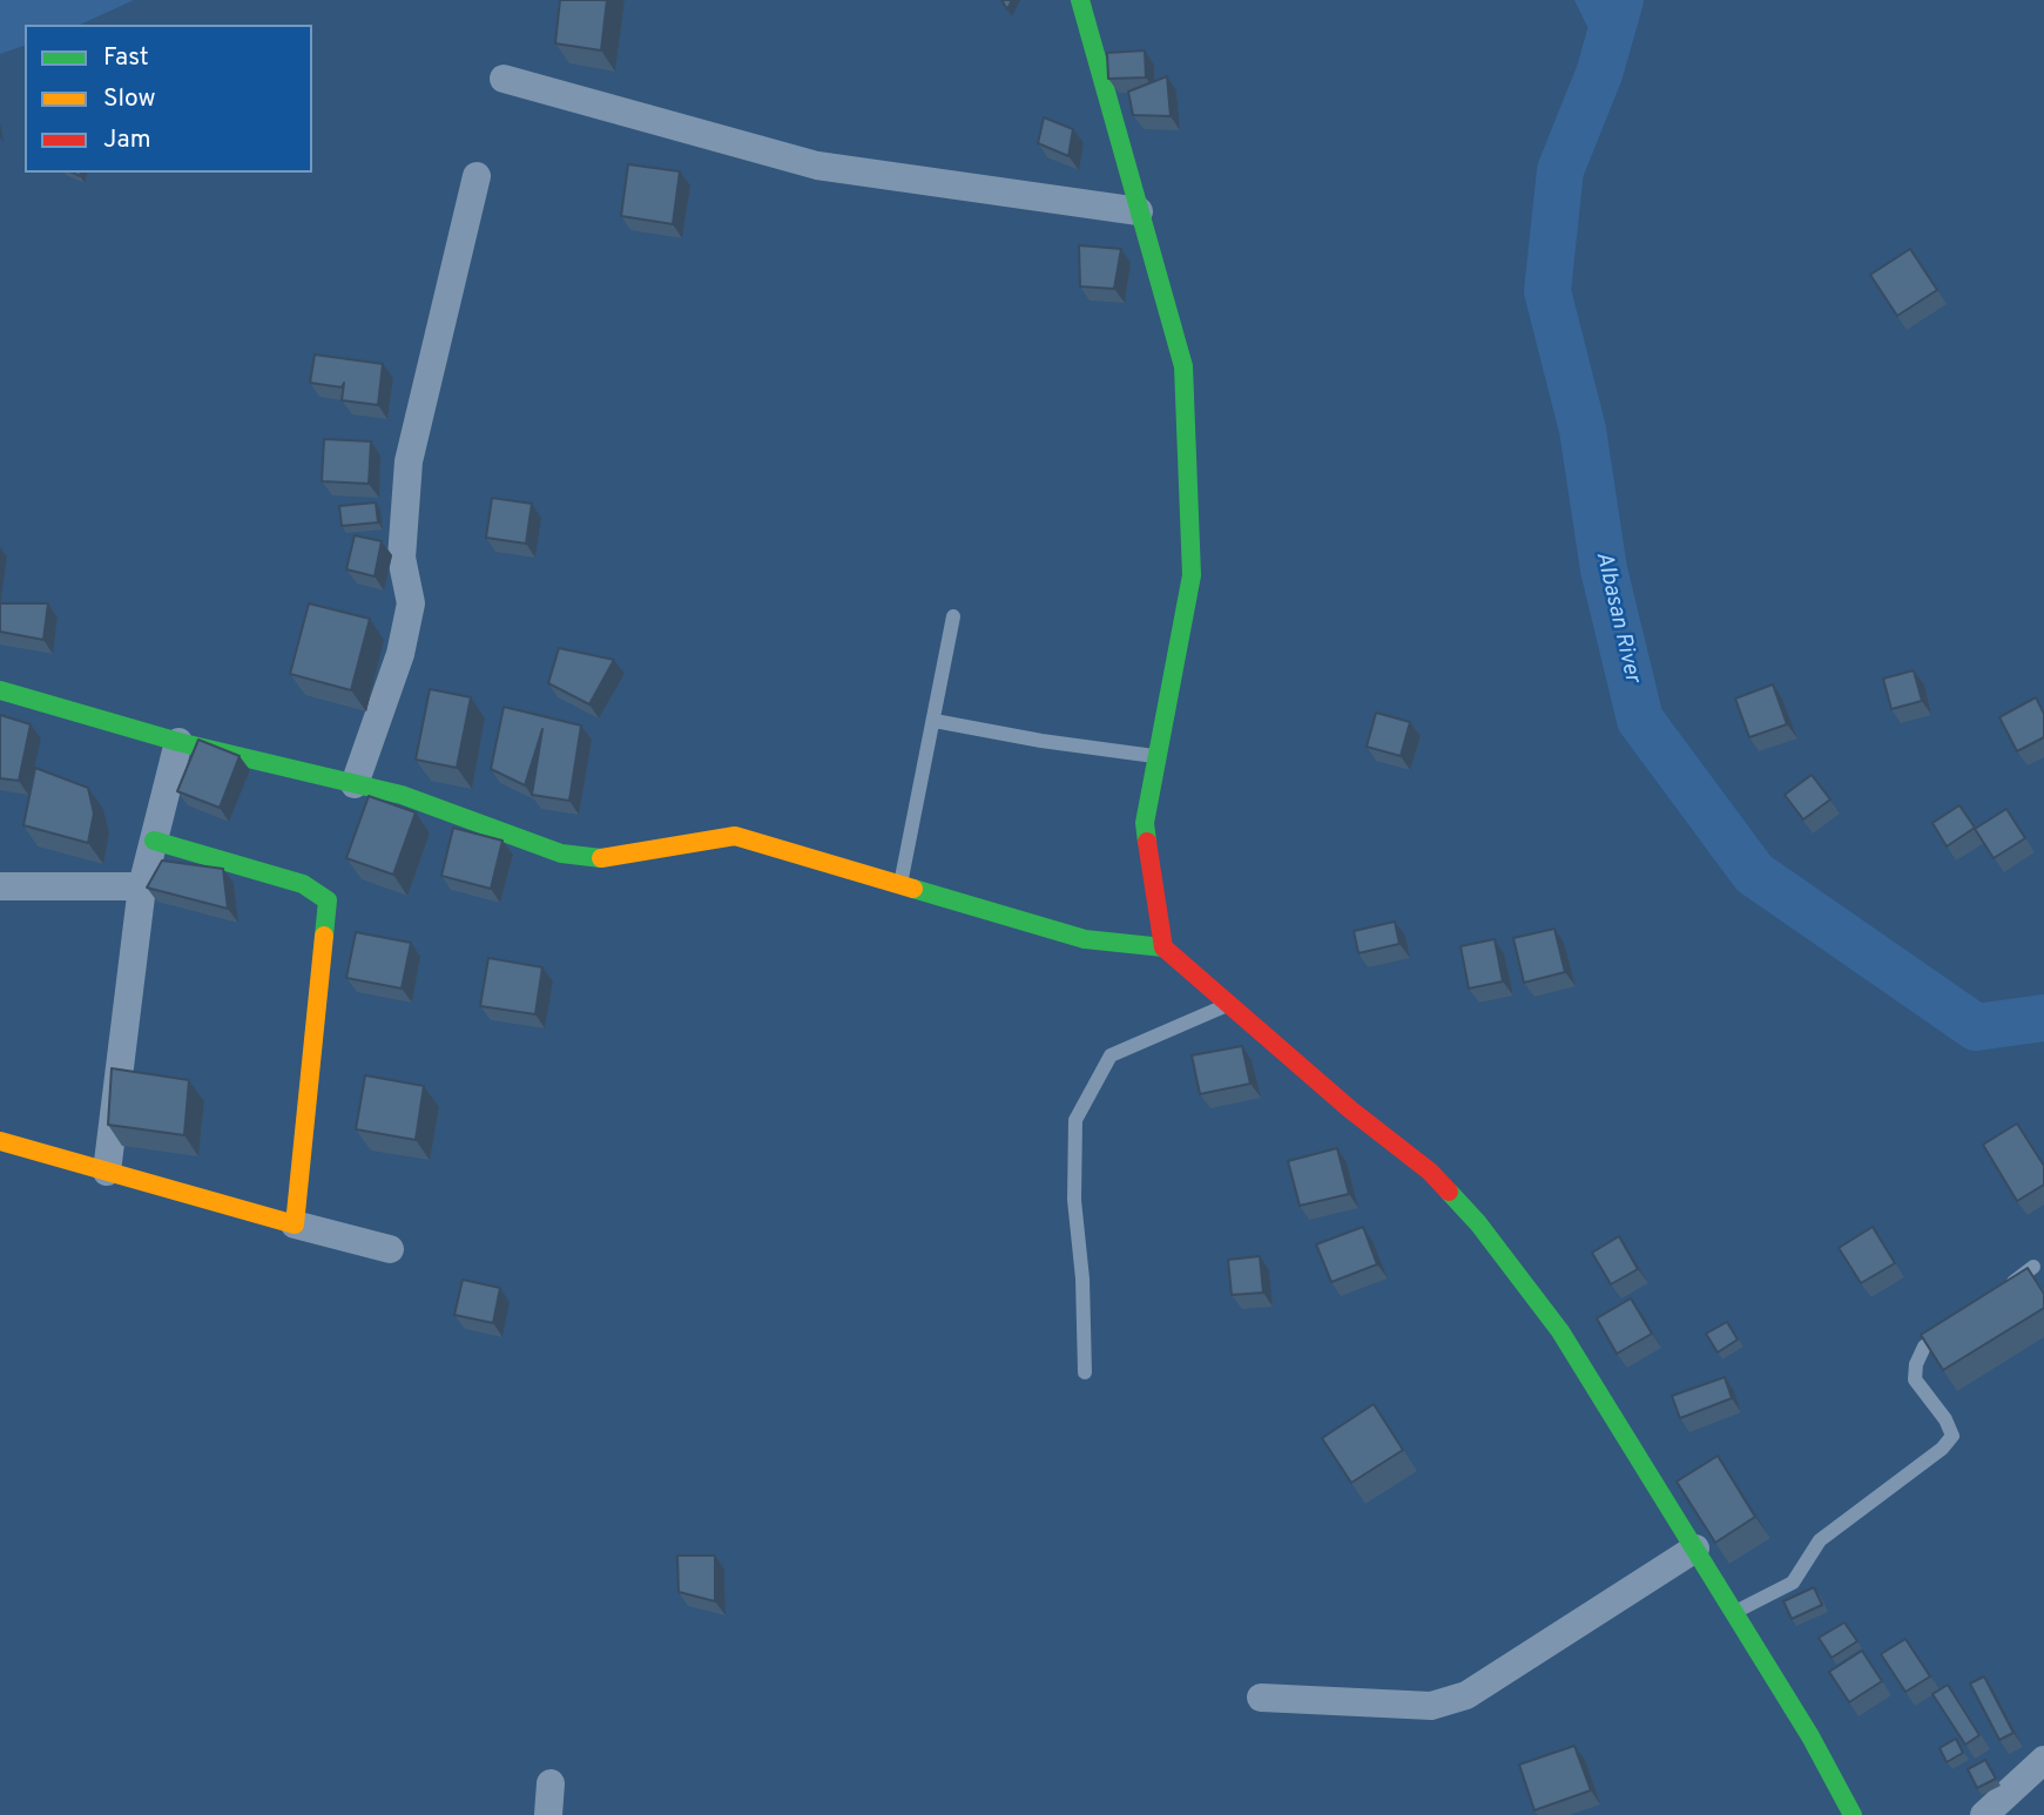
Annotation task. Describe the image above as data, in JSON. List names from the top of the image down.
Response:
{
  "water": ["Albasan River"],
  "legend": ["Fast", "Slow", "Jam"]
}
